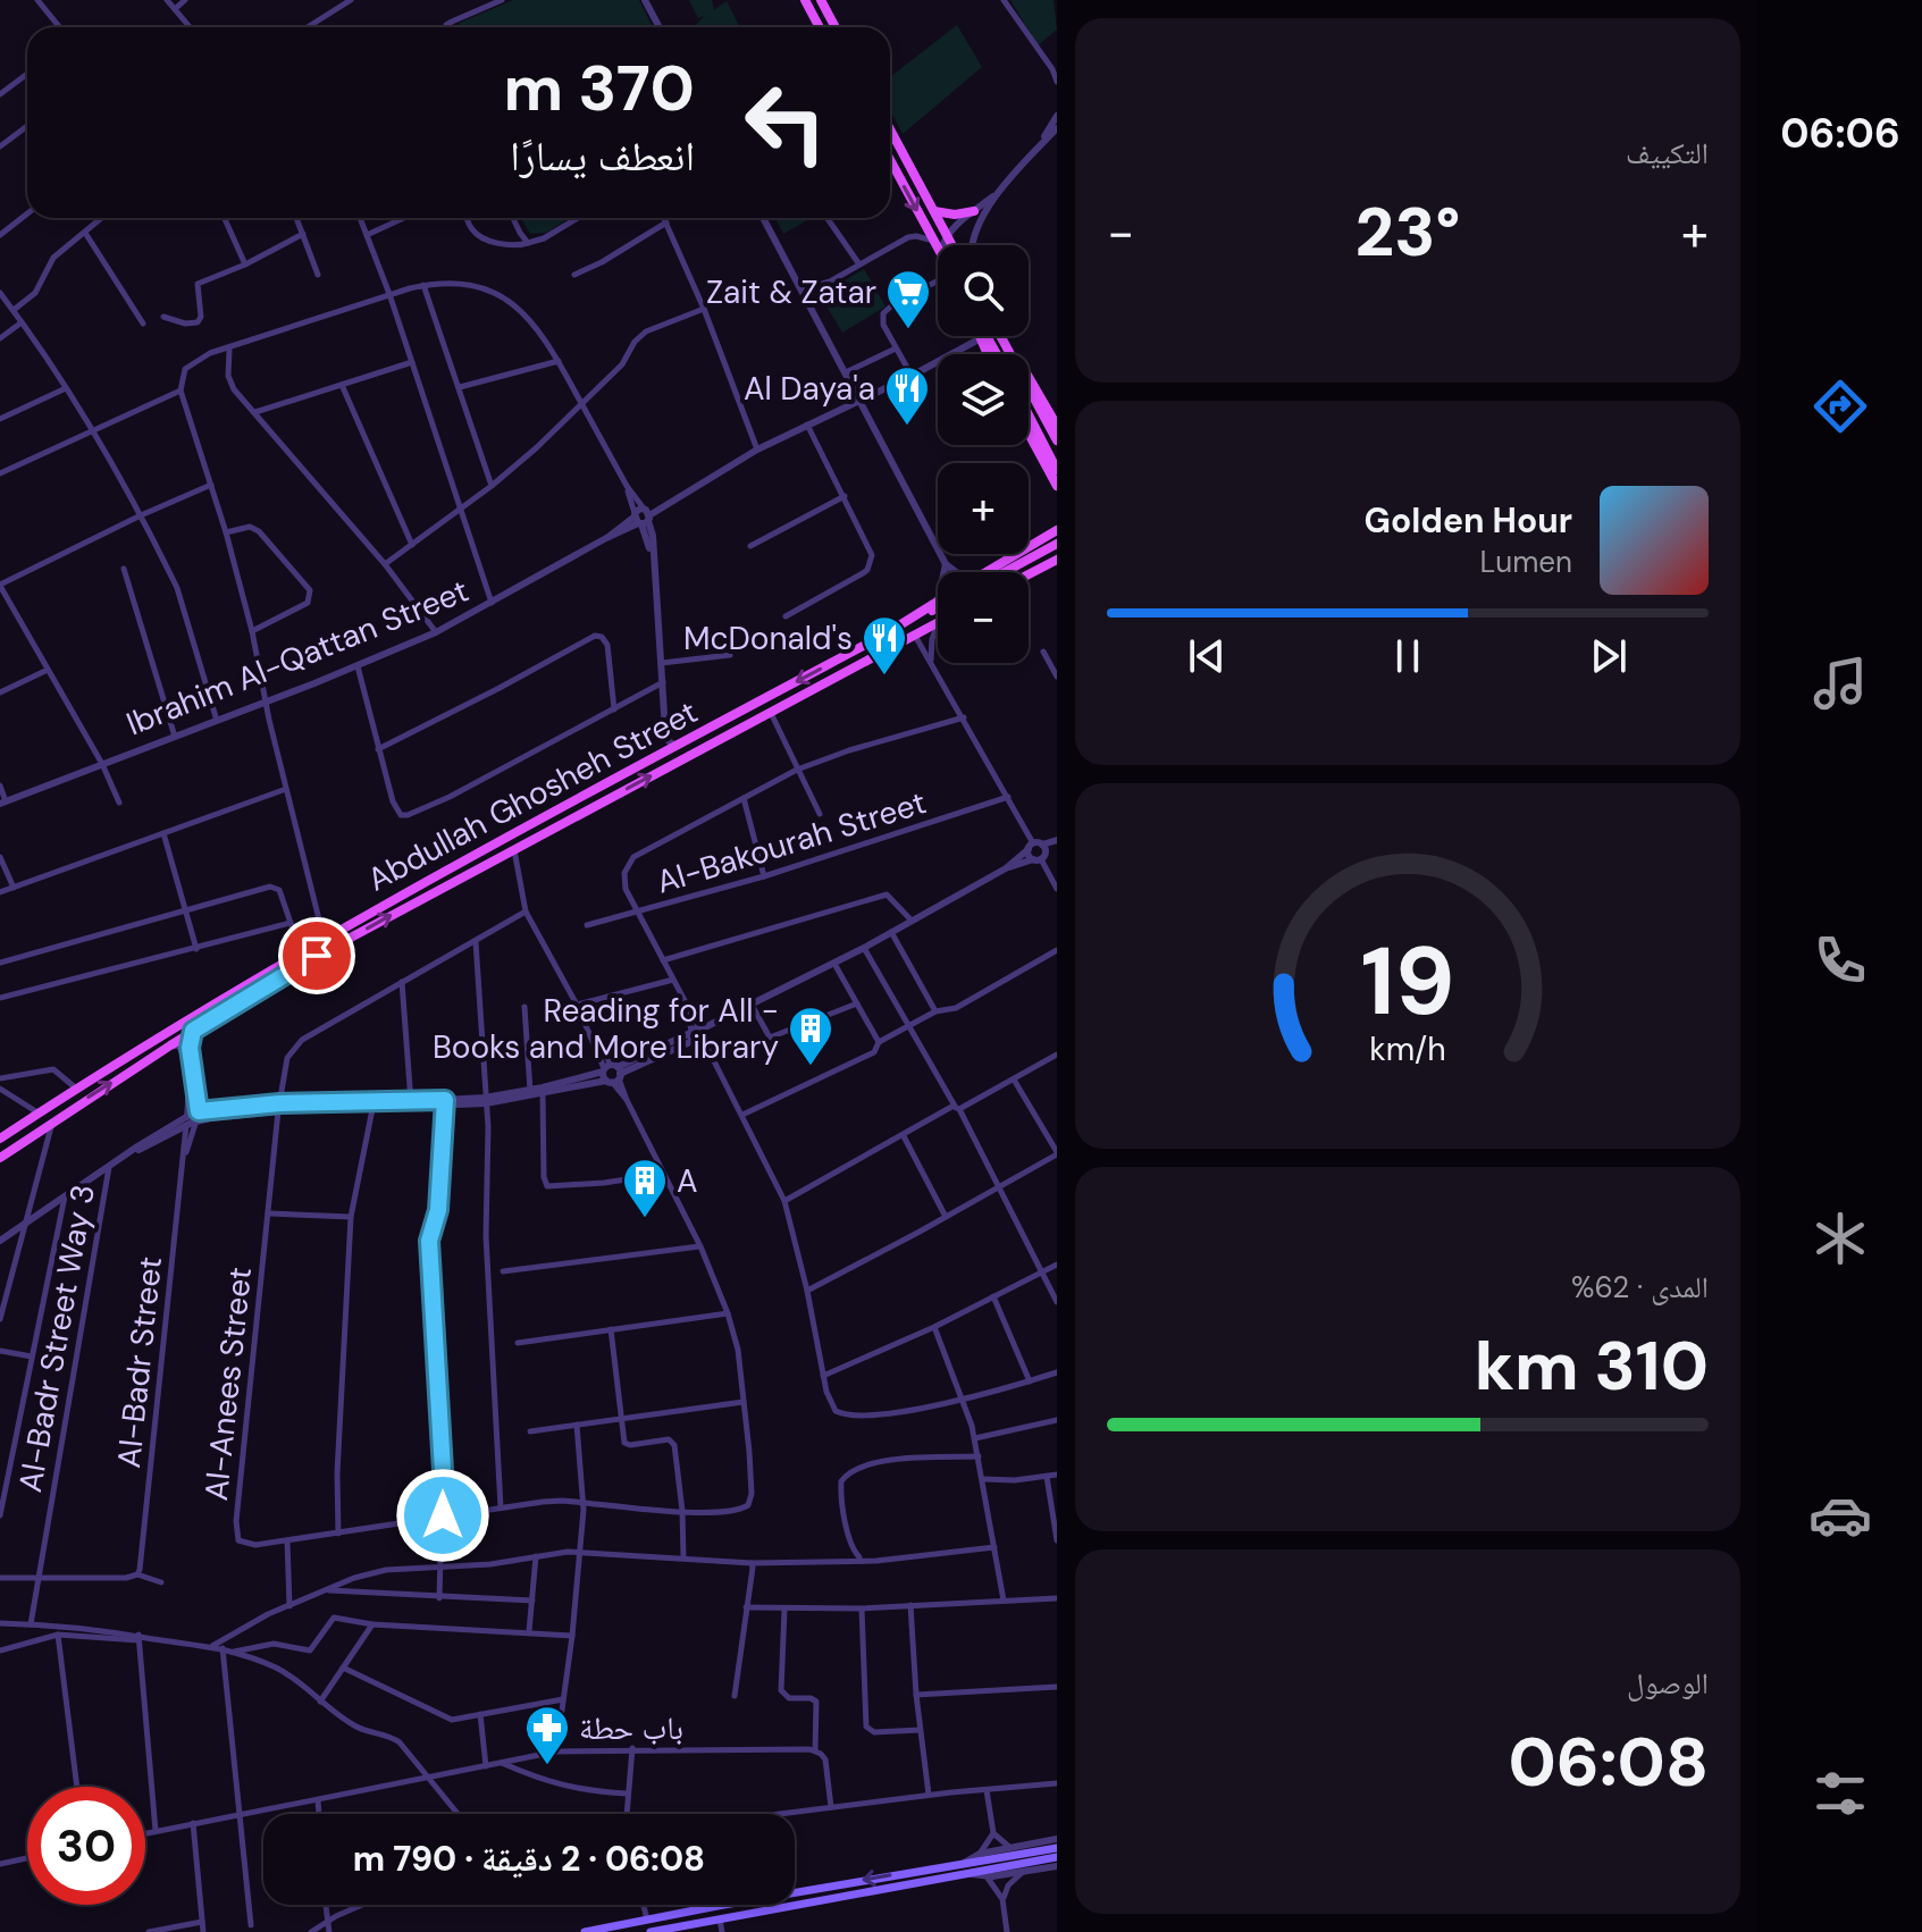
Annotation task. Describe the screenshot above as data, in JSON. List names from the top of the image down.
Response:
{
  "streets": {
    "main road": ["Abdullah Ghosheh Street"],
    "street": [
      "Ibrahim Al-Qattan Street",
      "Al-Bakourah Street",
      "Al-Badr Street Way 3",
      "Al-Badr Street",
      "Al-Anees Street"
    ]
  },
  "crossings": [
    ["Abdullah Ghosheh Street", "Al-Anees Street"]
  ],
  "places": {
    "supermarket": ["Zait & Zatar"],
    "restaurant": ["Al Daya'a", "McDonald's"],
    "building": ["Reading for All - Books and More Library", "A"],
    "pharmacy": ["باب حطة"]
  },
  "page": {
    "tabs": "06:06",
    "tile": [
      "التكييف",
      ["المدى · 62%", "310 km"],
      ["الوصول", "06:08"]
    ],
    "turn": ["370 m", "انعطف يسارًا"],
    "heat": ["−", "23°", "+"],
    "map_buttons": ["+", "−"],
    "song": ["Golden Hour", "Lumen"],
    "limit": "30",
    "trip": "06:08 · 2 دقيقة · 790 m",
    "gauge": ["19", "km/h"]
  }
}
